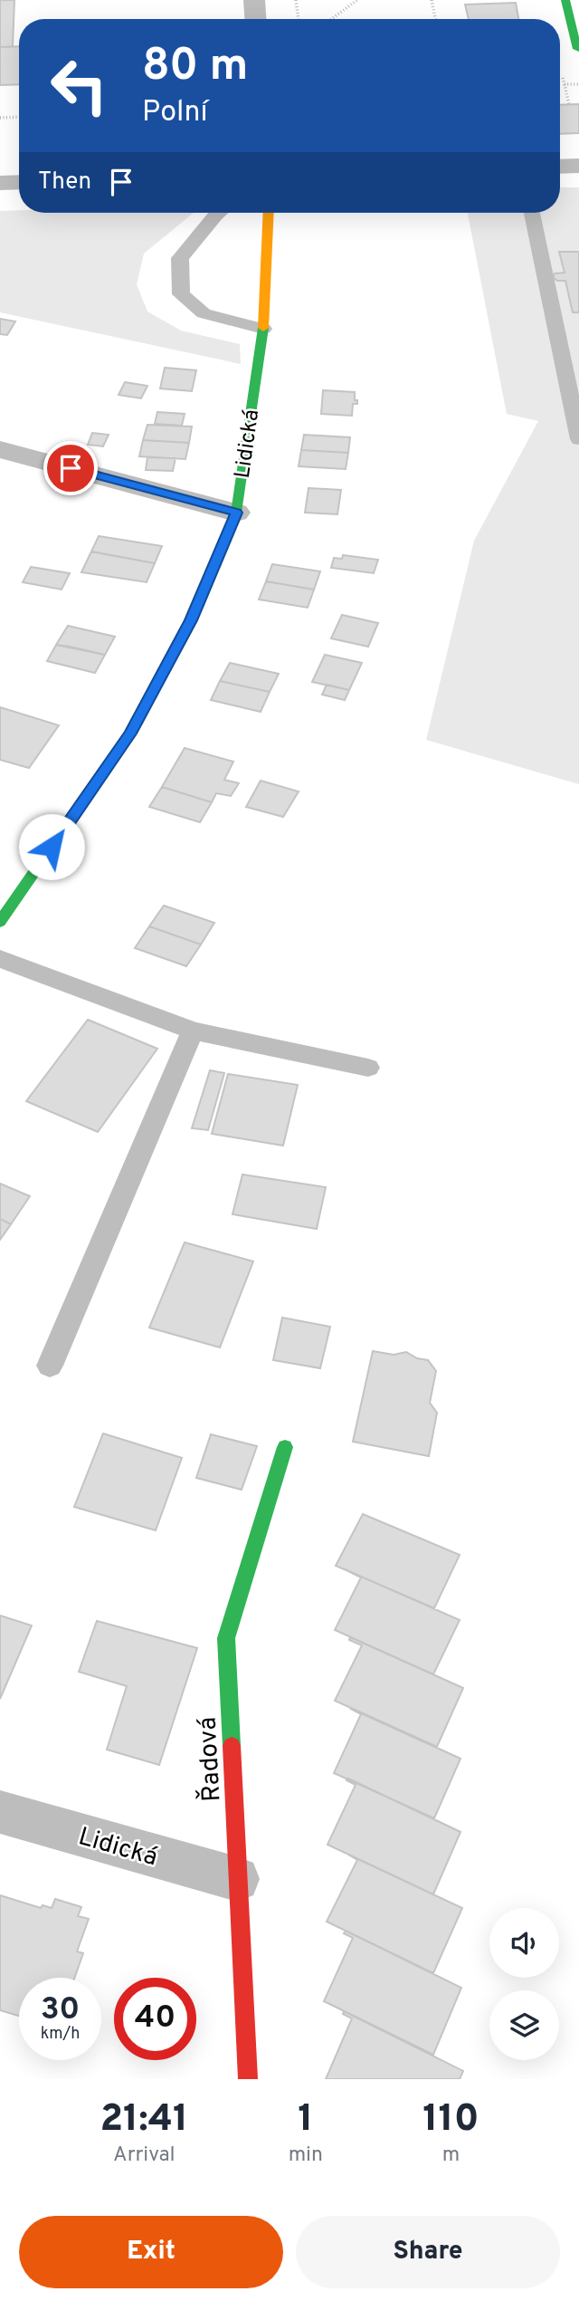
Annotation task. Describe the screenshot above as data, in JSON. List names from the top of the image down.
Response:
{
  "streets": {
    "street": ["Lidická", "Řadová"]
  },
  "crossings": [
    ["Lidická", "Řadová"]
  ],
  "page": {
    "turn": ["80 m", "Polní"],
    "then": "Then",
    "speed": "30 km/h",
    "limit": "40",
    "eta": [
      "21:41",
      "Arrival",
      "1",
      "min",
      "110",
      "m"
    ],
    "buttons": ["Exit", "Share"]
  }
}
